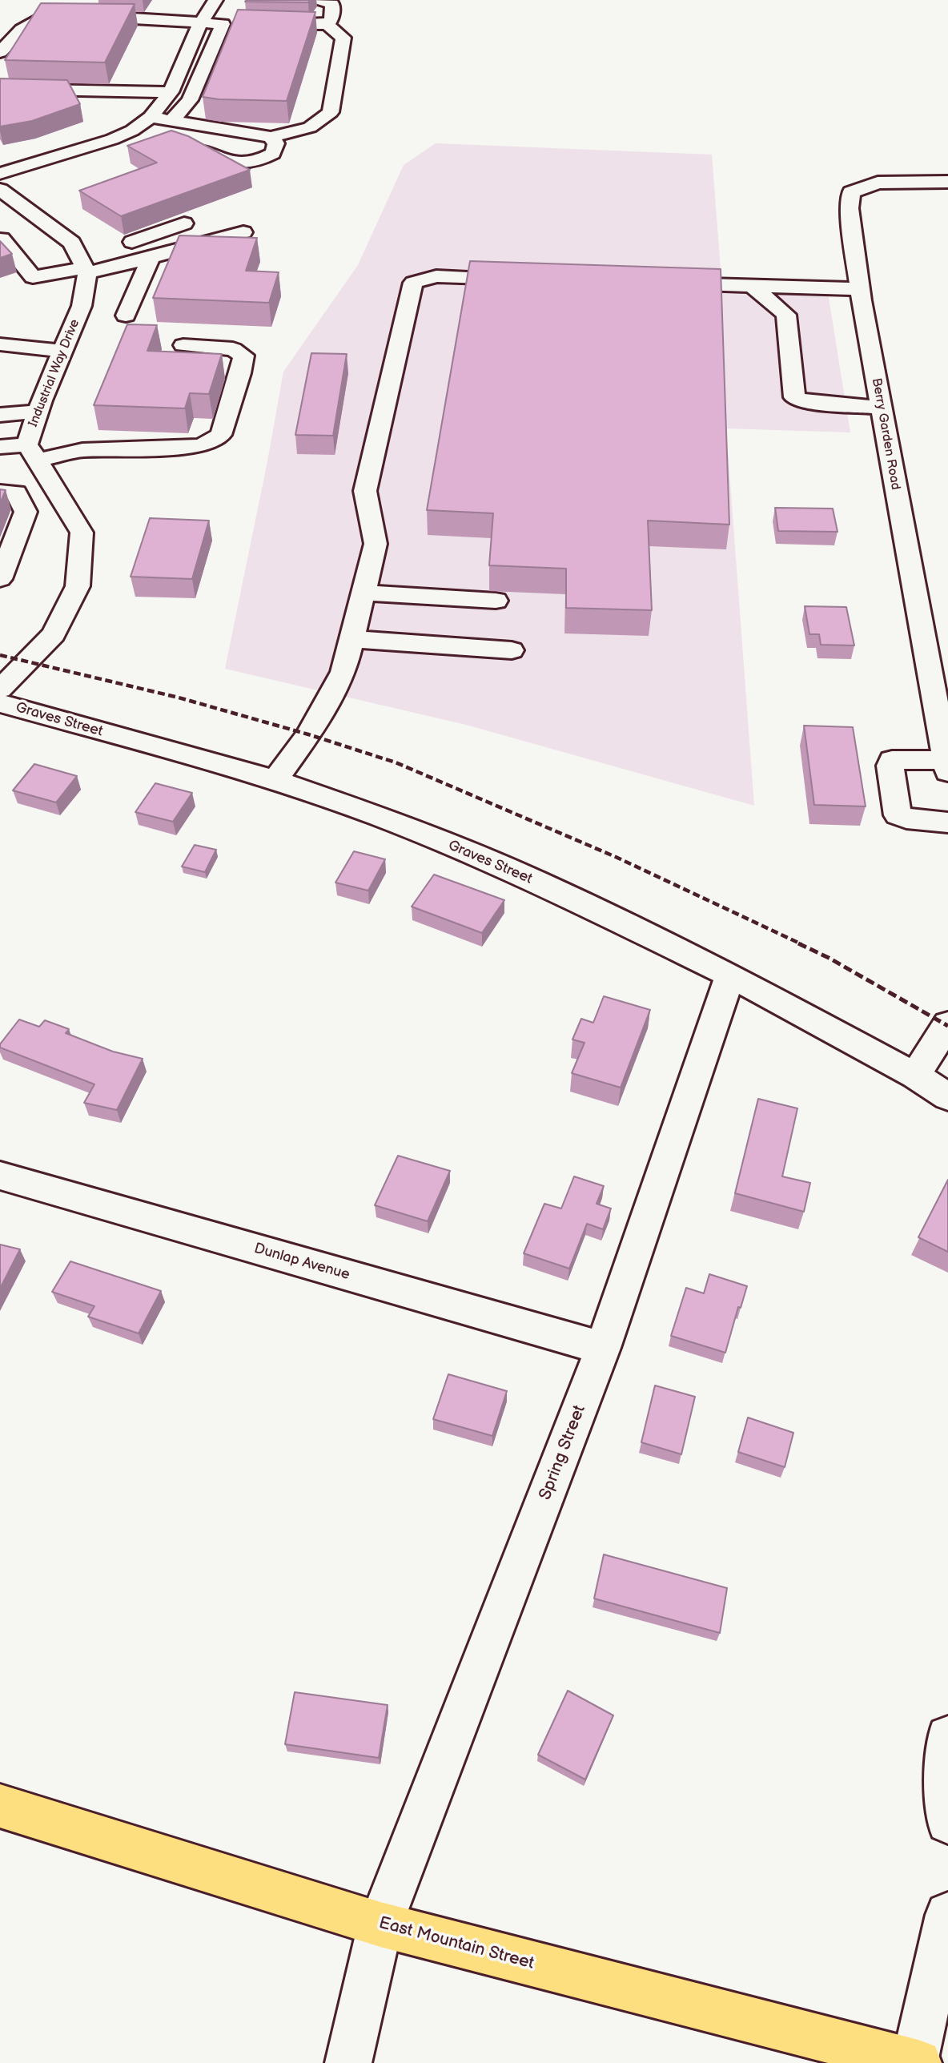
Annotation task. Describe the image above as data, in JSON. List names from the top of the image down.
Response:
{
  "streets": {
    "main road": ["East Mountain Street"],
    "street": [
      "Industrial Way Drive",
      "Berry Garden Road",
      "Graves Street",
      "Dunlap Avenue",
      "Spring Street"
    ]
  },
  "crossings": [
    ["Graves Street", "Spring Street"],
    ["Dunlap Avenue", "Spring Street"],
    ["Spring Street", "East Mountain Street"]
  ]
}
